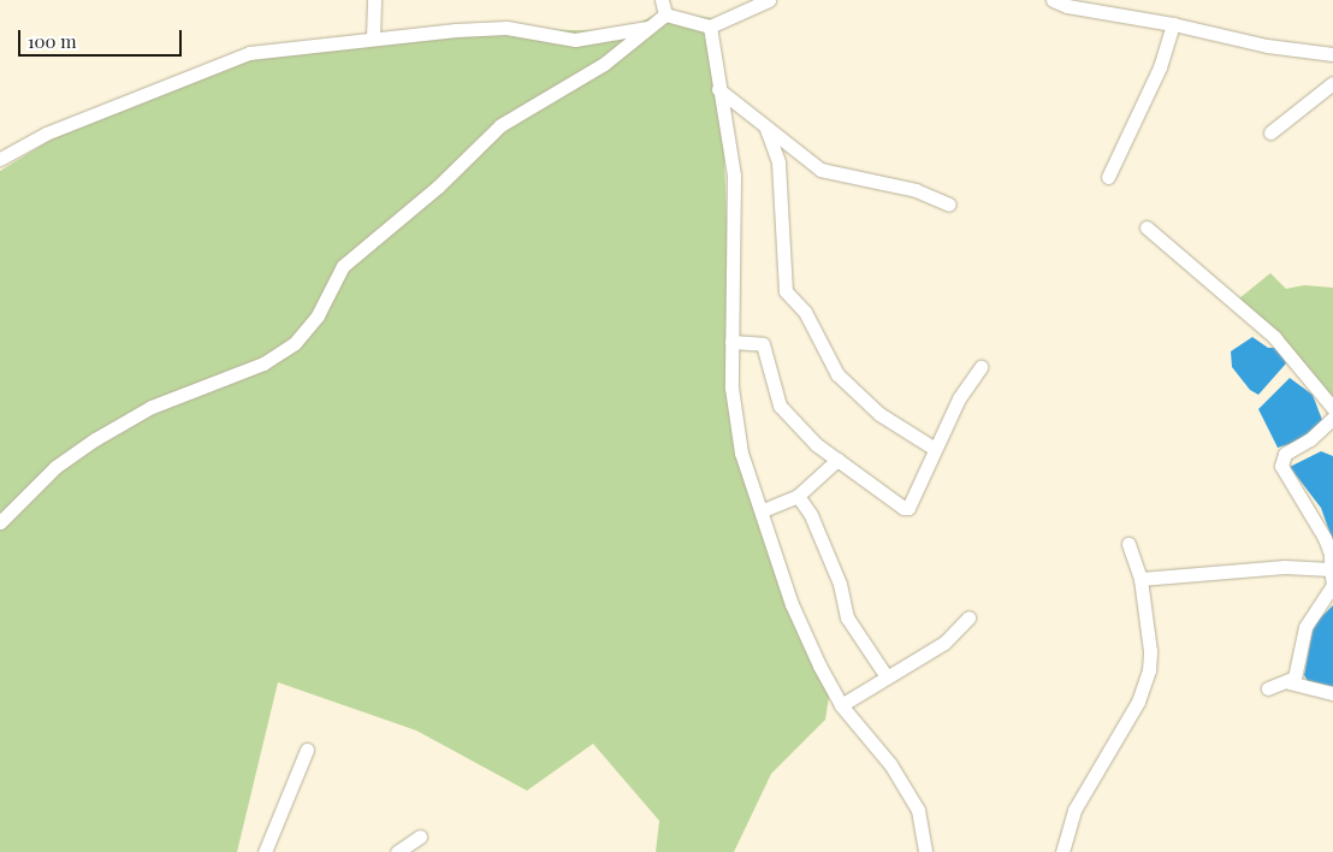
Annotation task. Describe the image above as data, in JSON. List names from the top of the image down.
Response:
{
  "scale_bar": "100 m"
}
